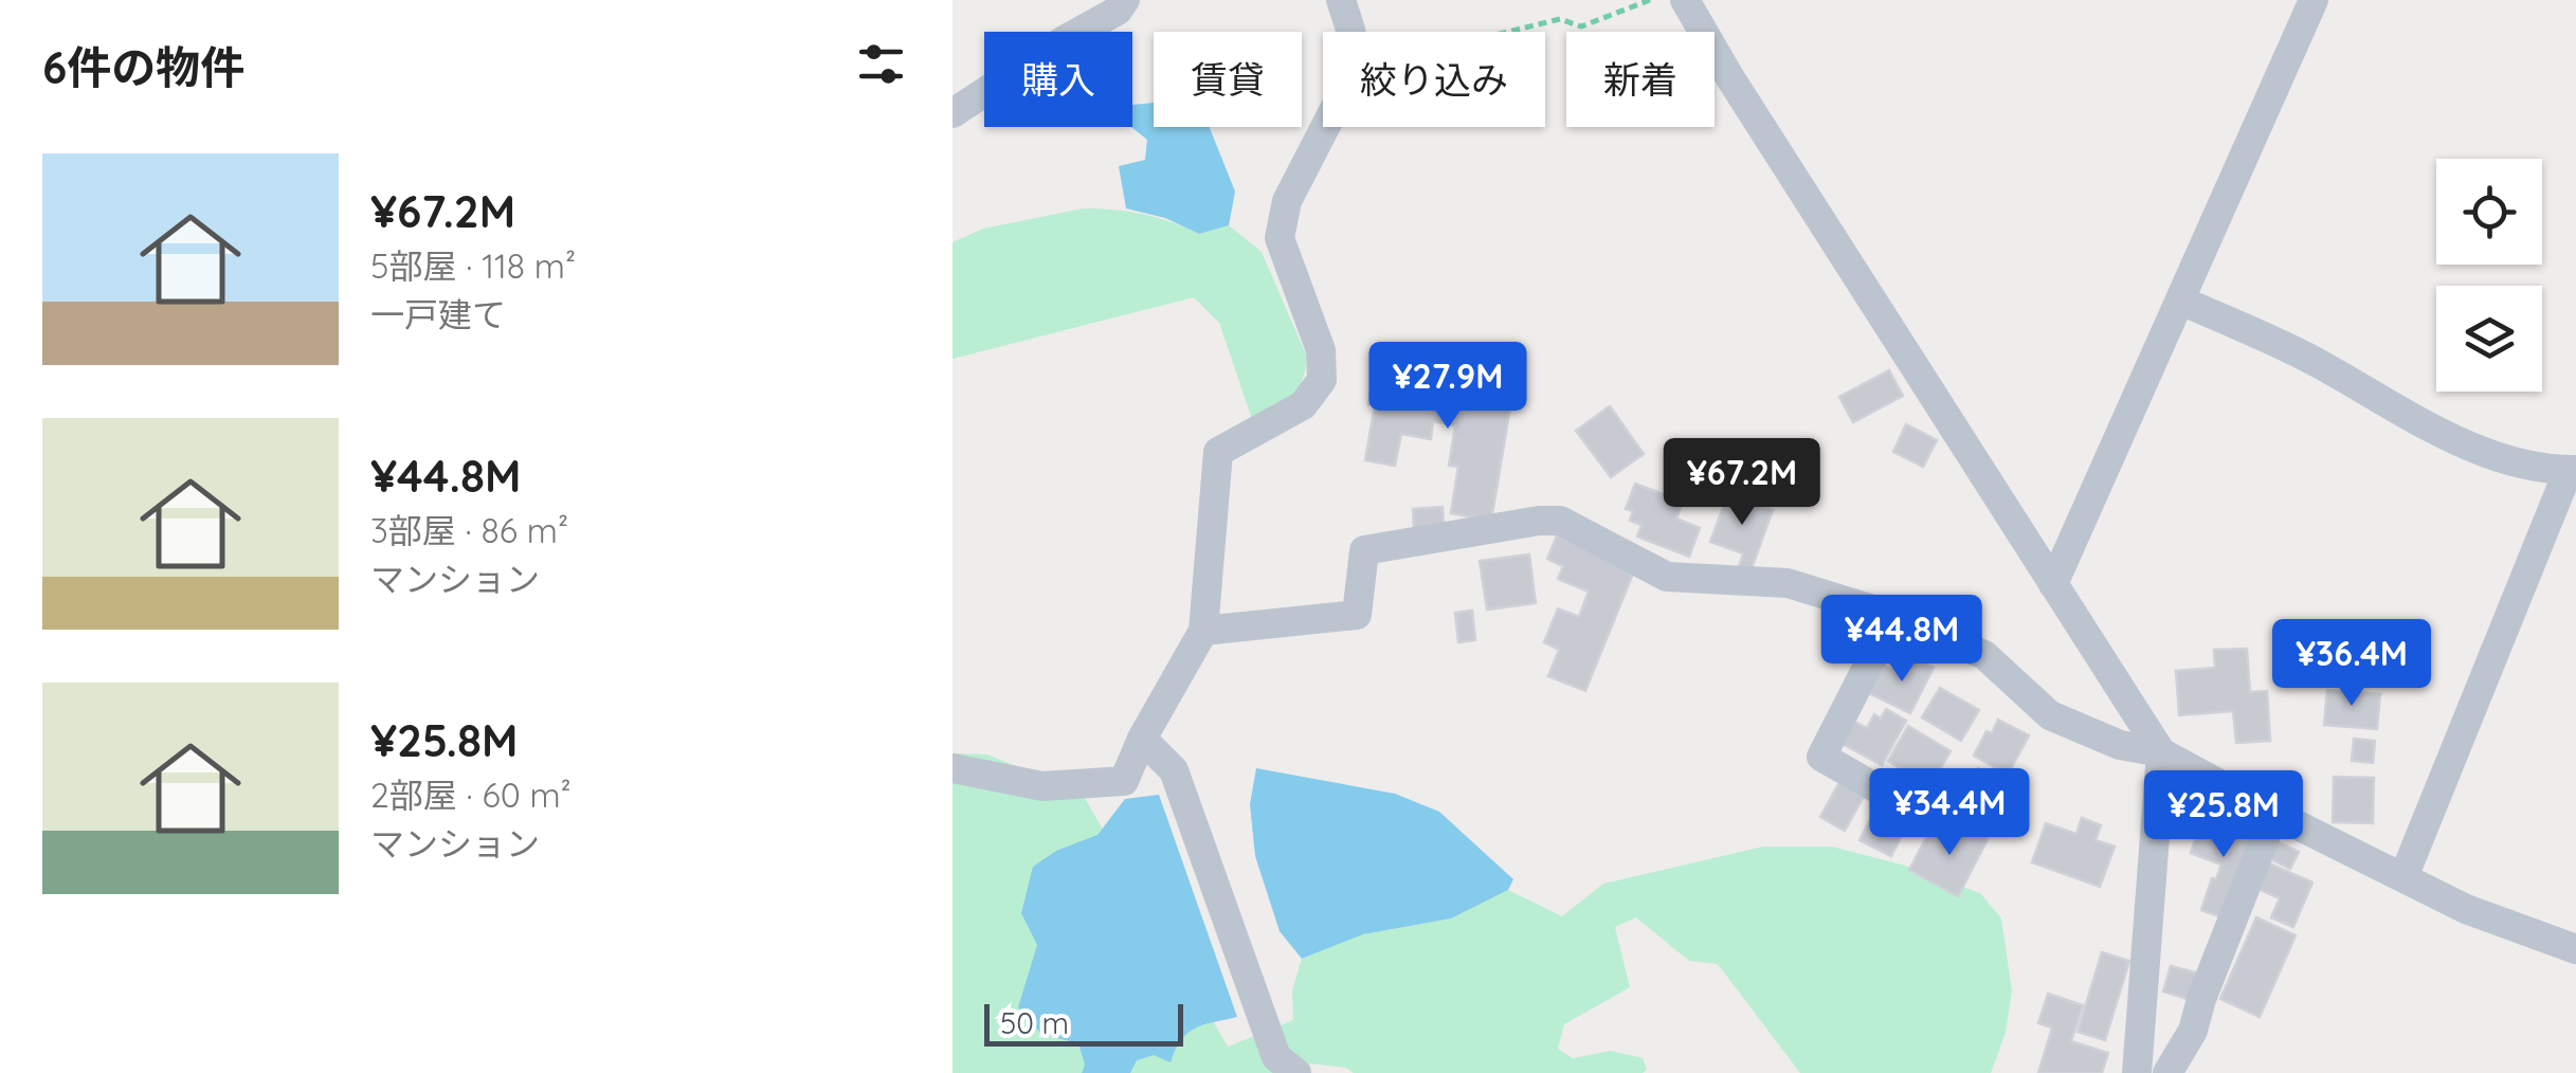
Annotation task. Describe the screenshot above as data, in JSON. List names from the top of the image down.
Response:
{
  "scale_bar": "50 m",
  "page": {
    "heading": "6件の物件",
    "chip": [
      "購入",
      "賃貸",
      "絞り込み",
      "新着"
    ],
    "list": [
      {
        "name": "¥67.2M",
        "note": "5部屋 · 118 m² · 一戸建て"
      },
      {
        "name": "¥44.8M",
        "note": "3部屋 · 86 m² · マンション"
      },
      {
        "name": "¥25.8M",
        "note": "2部屋 · 60 m² · マンション"
      }
    ],
    "price": [
      "¥27.9M",
      "¥67.2M",
      "¥44.8M",
      "¥36.4M",
      "¥34.4M",
      "¥25.8M"
    ],
    "scale": "50 m"
  }
}
